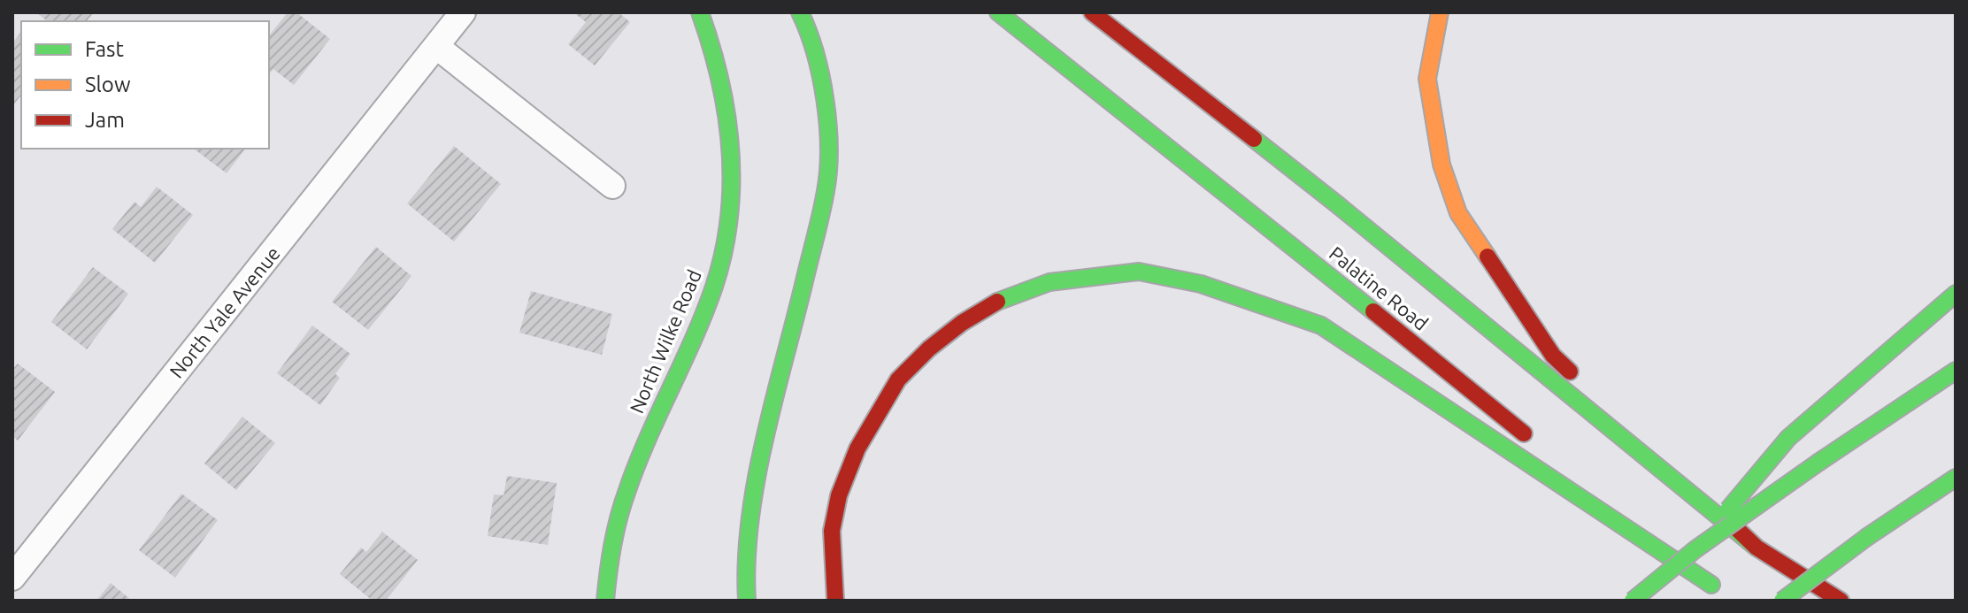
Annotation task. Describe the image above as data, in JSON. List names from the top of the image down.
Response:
{
  "streets": {
    "main road": ["Palatine Road", "North Wilke Road"],
    "street": ["North Yale Avenue"]
  },
  "legend": ["Fast", "Slow", "Jam"]
}
